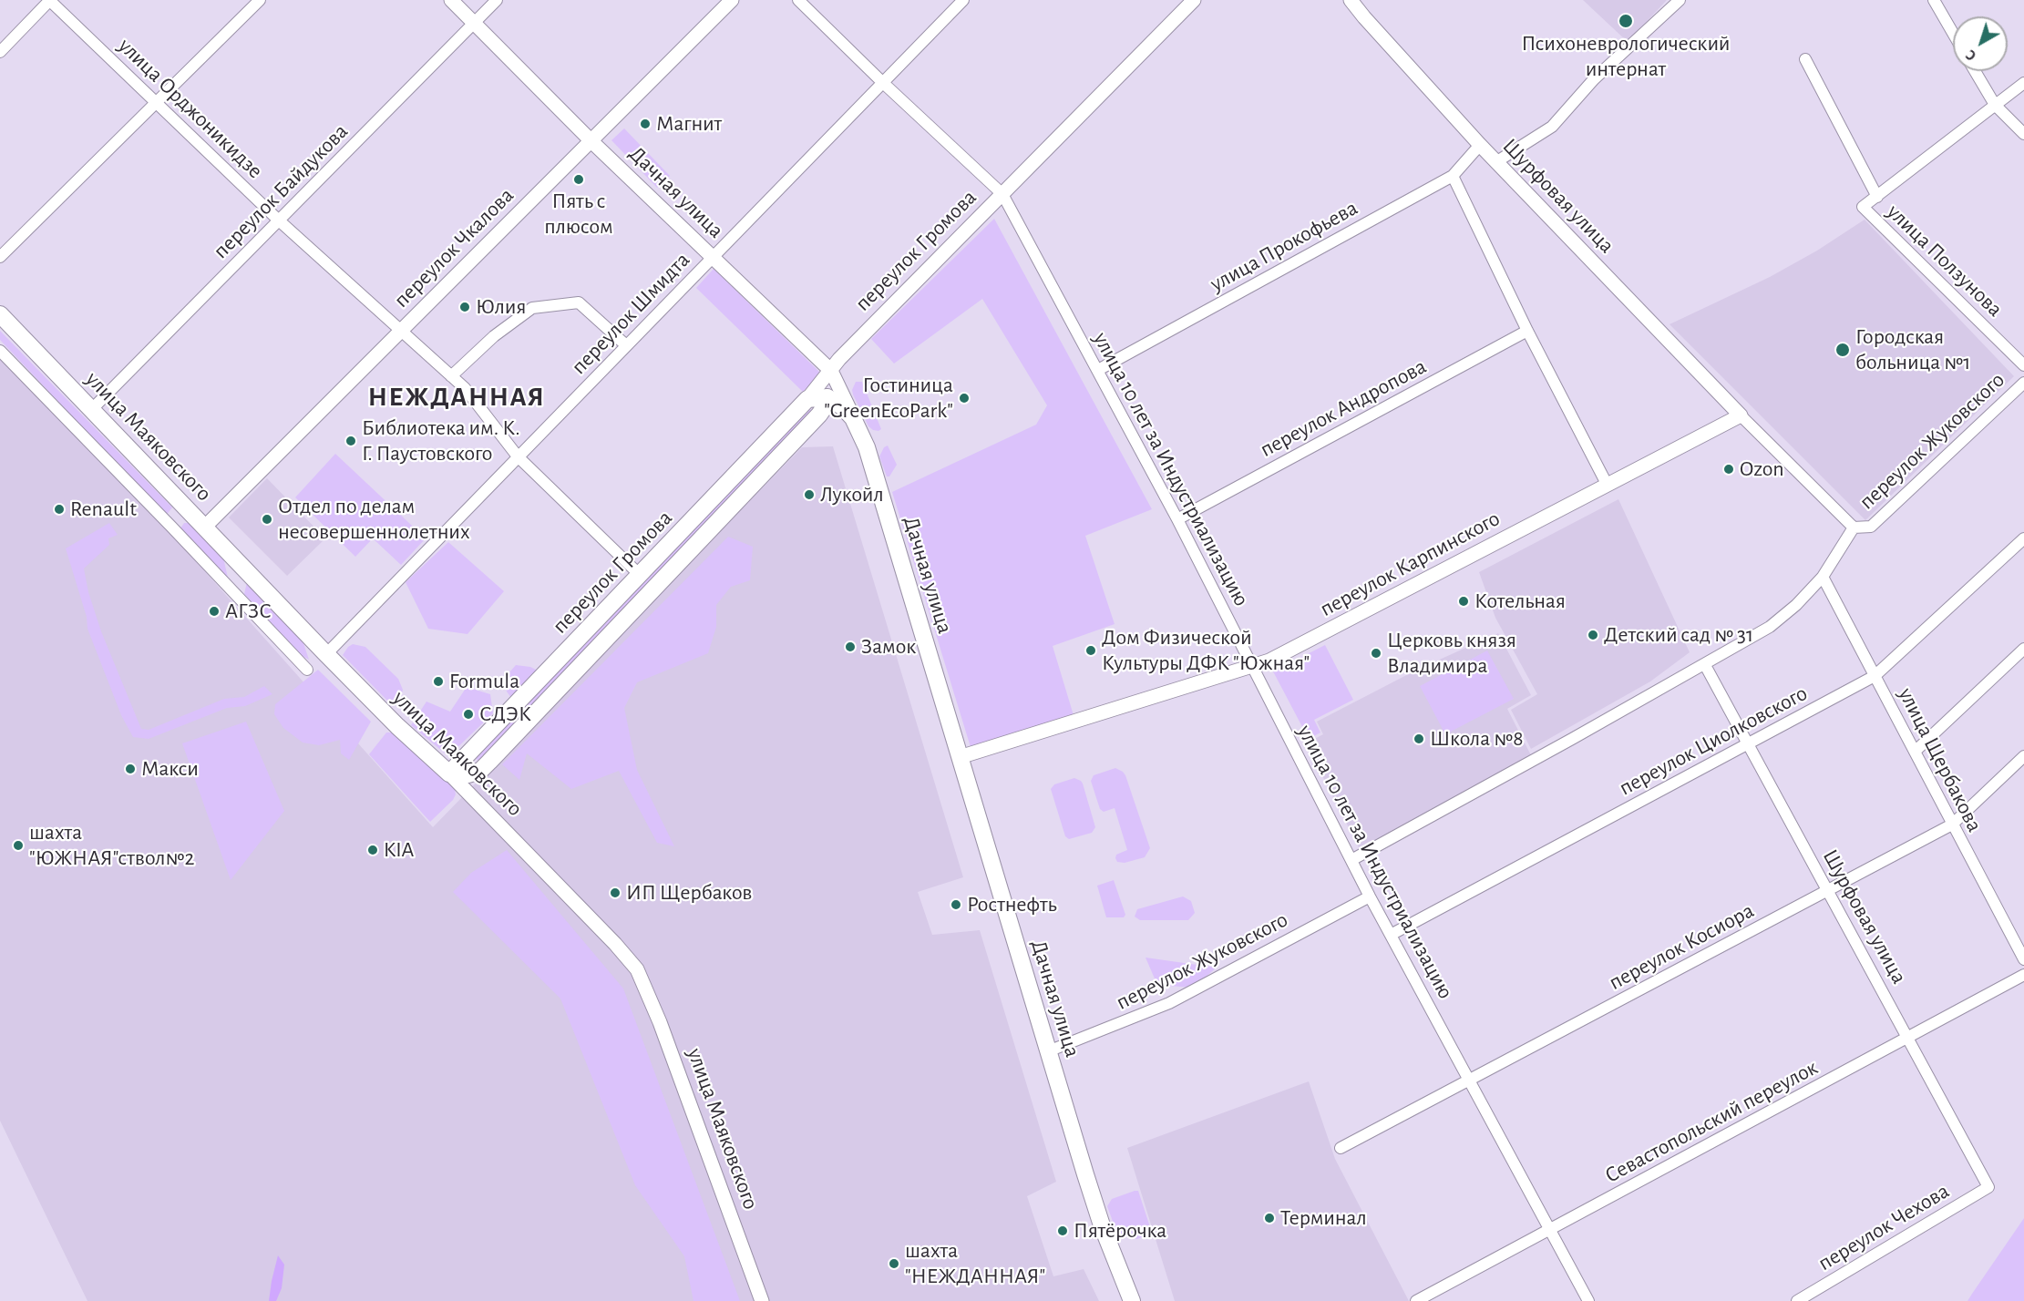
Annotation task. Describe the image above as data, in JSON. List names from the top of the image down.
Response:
{
  "streets": {
    "main road": ["Дачная улица", "переулок Громова", "улица Маяковского"],
    "street": [
      "улица Орджоникидзе",
      "переулок Байдукова",
      "Шурфовая улица",
      "улица Прокофьева",
      "переулок Чкалова",
      "улица Ползунова",
      "переулок Шмидта",
      "переулок Андропова",
      "переулок Жуковского",
      "улица 10 лет за Индустриализацию",
      "переулок Карпинского",
      "переулок Циолковского",
      "улица Щербакова",
      "переулок Косиора",
      "Севастопольский переулок",
      "переулок Чехова"
    ]
  },
  "crossings": [
    ["улица Орджоникидзе", "переулок Байдукова"],
    ["улица Орджоникидзе", "переулок Чкалова"],
    ["улица Орджоникидзе", "переулок Громова"],
    ["улица Орджоникидзе", "переулок Шмидта"],
    ["переулок Байдукова", "Дачная улица"],
    ["переулок Байдукова", "улица Маяковского"],
    ["Дачная улица", "переулок Чкалова"],
    ["Дачная улица", "переулок Громова"],
    ["Дачная улица", "переулок Шмидта"],
    ["Дачная улица", "переулок Жуковского"],
    ["Дачная улица", "переулок Карпинского"],
    ["Шурфовая улица", "улица Прокофьева"],
    ["Шурфовая улица", "переулок Жуковского"],
    ["Шурфовая улица", "переулок Карпинского"],
    ["Шурфовая улица", "переулок Циолковского"],
    ["Шурфовая улица", "переулок Косиора"],
    ["Шурфовая улица", "Севастопольский переулок"],
    ["Шурфовая улица", "переулок Чехова"],
    ["улица Прокофьева", "улица 10 лет за Индустриализацию"],
    ["переулок Чкалова", "улица Маяковского"],
    ["переулок Громова", "улица Маяковского"],
    ["переулок Громова", "улица 10 лет за Индустриализацию"],
    ["переулок Шмидта", "улица Маяковского"],
    ["переулок Шмидта", "улица 10 лет за Индустриализацию"],
    ["переулок Андропова", "улица 10 лет за Индустриализацию"],
    ["переулок Жуковского", "улица 10 лет за Индустриализацию"],
    ["переулок Жуковского", "улица Щербакова"],
    ["улица 10 лет за Индустриализацию", "переулок Карпинского"],
    ["улица 10 лет за Индустриализацию", "переулок Циолковского"],
    ["улица 10 лет за Индустриализацию", "переулок Косиора"],
    ["улица 10 лет за Индустриализацию", "Севастопольский переулок"],
    ["переулок Циолковского", "улица Щербакова"],
    ["улица Щербакова", "переулок Косиора"]
  ],
  "districts": ["НЕЖДАННАЯ"],
  "places": [
    "Психоневрологический интернат",
    "Магнит",
    "Пять с плюсом",
    "Юлия",
    "Городская больница №1",
    "Гостиница \"GreenEcoPark\"",
    "Библиотека им. К. Г. Паустовского",
    "Ozon",
    "Лукойл",
    "Renault",
    "Отдел по делам несовершеннолетних",
    "Котельная",
    "АГЗС",
    "Детский сад № 31",
    "Замок",
    "Дом Физической Культуры ДФК \"Южная\"",
    "Церковь князя Владимира",
    "Formula",
    "СДЭК",
    "Школа №8",
    "Макси",
    "шахта \"ЮЖНАЯ\"ствол№2",
    "KIA",
    "ИП Щербаков",
    "Ростнефть",
    "Терминал",
    "Пятёрочка",
    "шахта \"НЕЖДАННАЯ\""
  ],
  "north": "bottom left"
}
